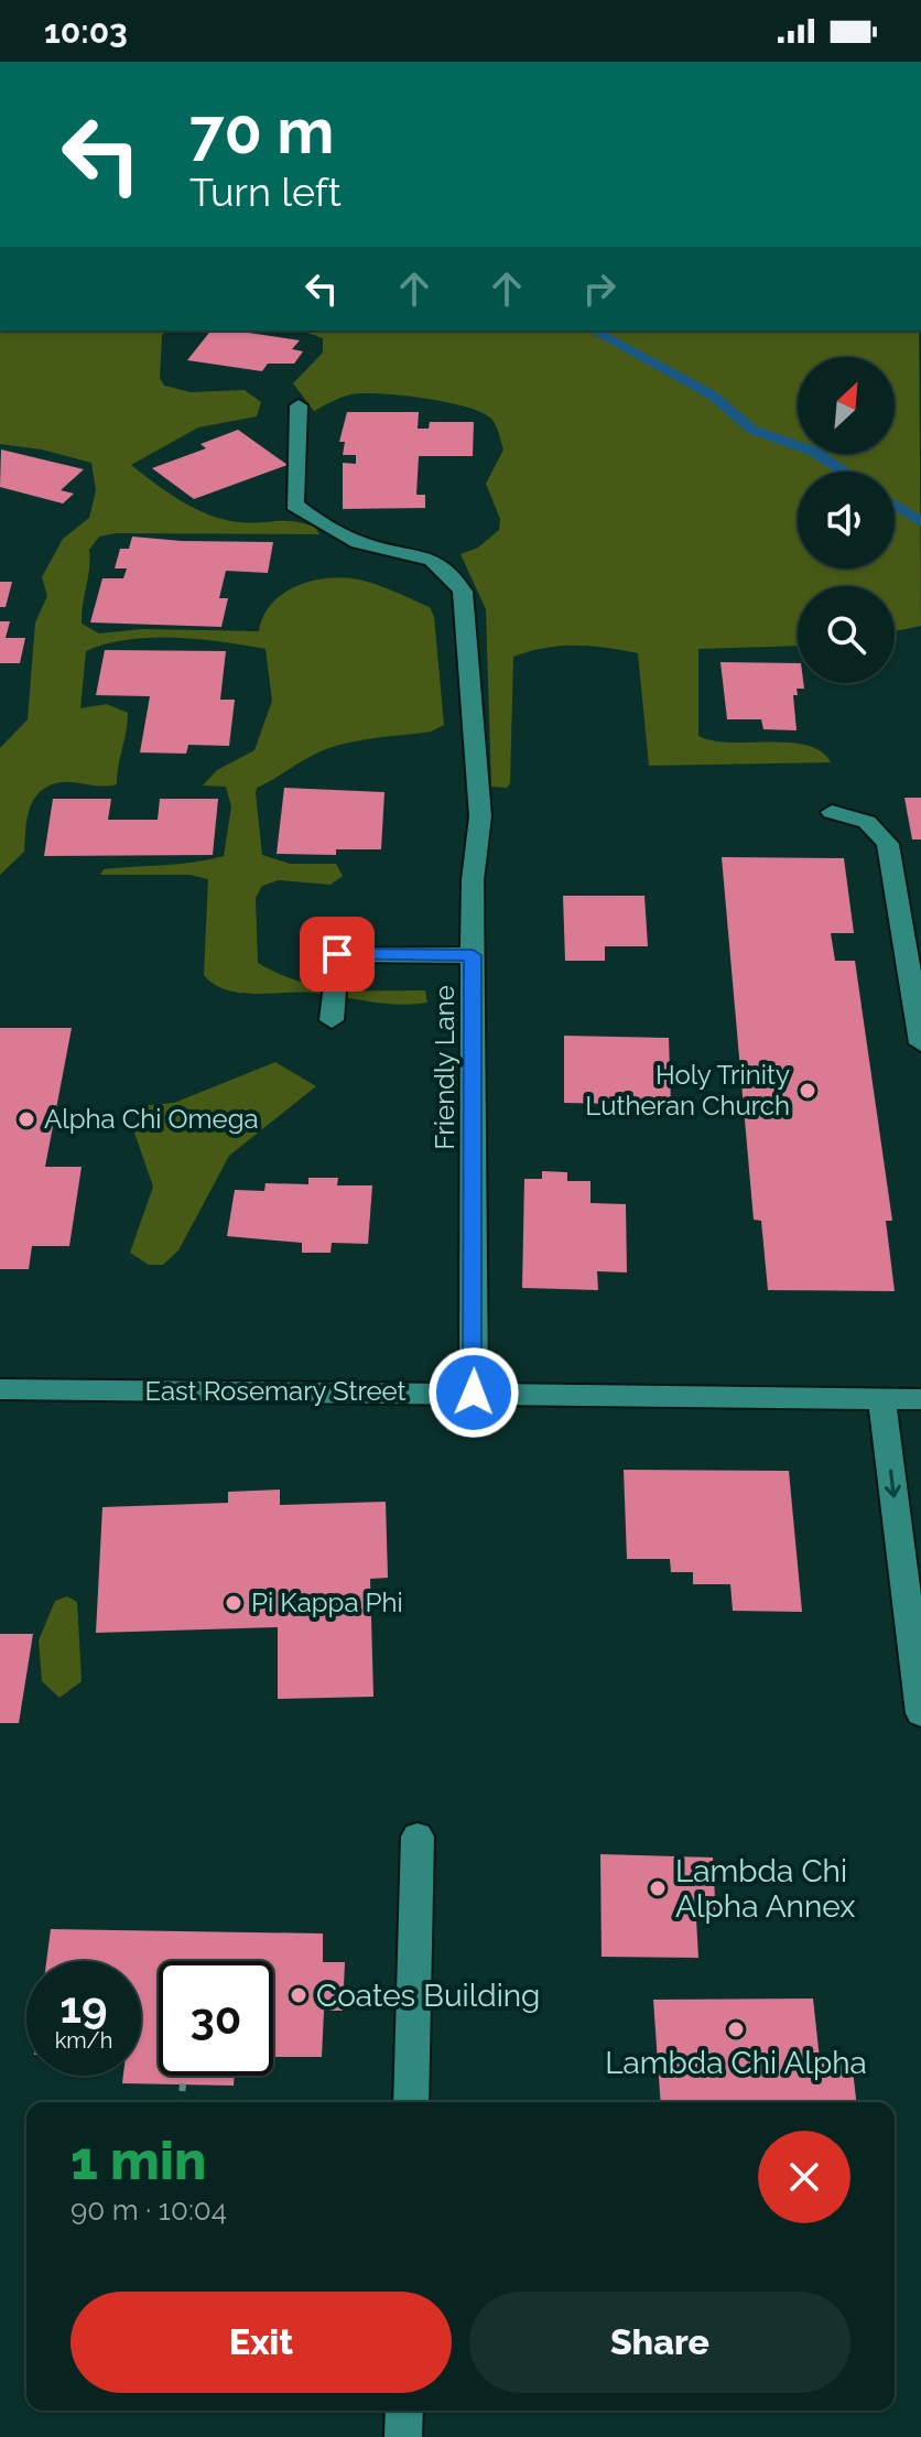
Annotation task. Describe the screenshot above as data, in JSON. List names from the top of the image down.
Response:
{
  "streets": {
    "street": ["Friendly Lane", "East Rosemary Street"]
  },
  "crossings": [
    ["Friendly Lane", "East Rosemary Street"]
  ],
  "places": [
    "Holy Trinity Lutheran Church",
    "Alpha Chi Omega",
    "Pi Kappa Phi",
    "Lambda Chi Alpha Annex",
    "Coates Building",
    "Lambda Chi Alpha"
  ],
  "north": "top right",
  "page": {
    "status": "10:03",
    "turn": ["70 m", "Turn left"],
    "speed": "19 km/h",
    "limit": "30",
    "heading": ["1 min", "90 m · 10:04"],
    "buttons": ["Exit", "Share"]
  }
}
